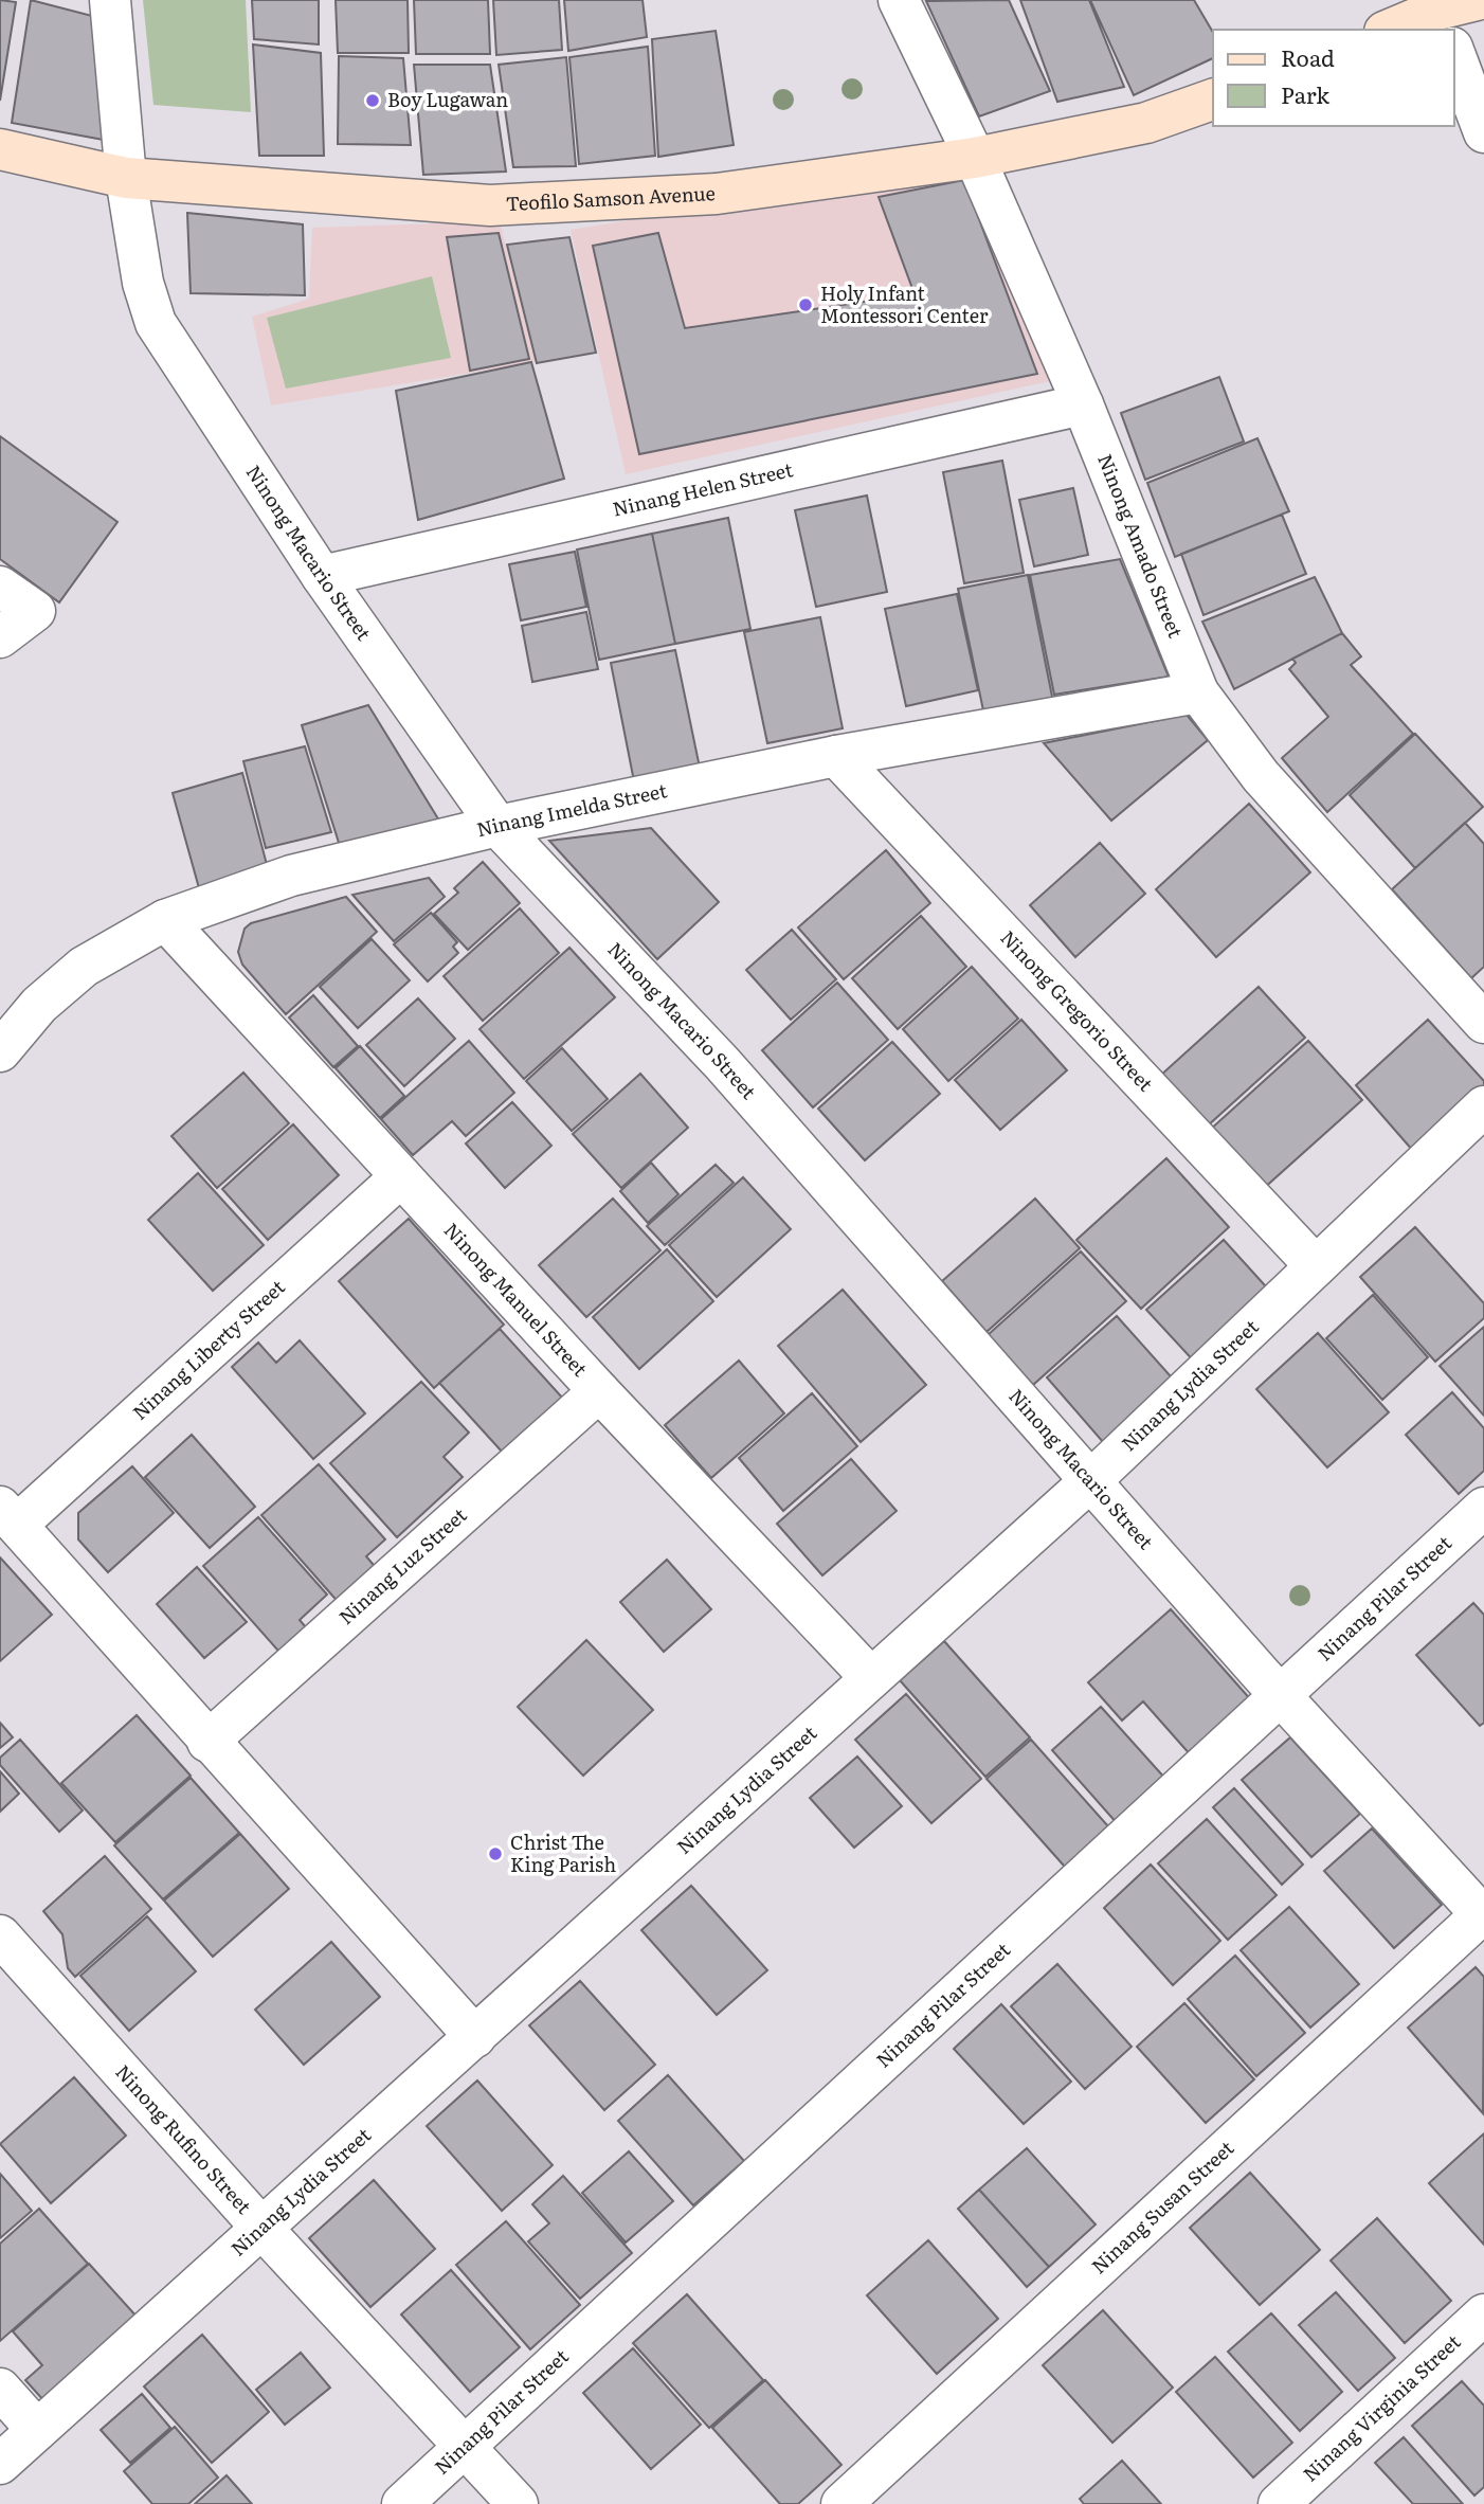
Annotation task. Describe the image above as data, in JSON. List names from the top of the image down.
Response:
{
  "streets": {
    "main road": ["Teofilo Samson Avenue"],
    "street": [
      "Ninang Helen Street",
      "Ninong Amado Street",
      "Ninong Macario Street",
      "Ninang Imelda Street",
      "Ninong Gregorio Street",
      "Ninong Manuel Street",
      "Ninang Liberty Street",
      "Ninang Lydia Street",
      "Ninang Luz Street",
      "Ninang Pilar Street",
      "Ninong Rufino Street",
      "Ninang Susan Street",
      "Ninang Virginia Street"
    ]
  },
  "crossings": [
    ["Teofilo Samson Avenue", "Ninong Amado Street"],
    ["Teofilo Samson Avenue", "Ninong Macario Street"],
    ["Ninang Helen Street", "Ninong Amado Street"],
    ["Ninang Helen Street", "Ninong Macario Street"],
    ["Ninong Amado Street", "Ninang Imelda Street"],
    ["Ninong Macario Street", "Ninang Imelda Street"],
    ["Ninong Macario Street", "Ninang Lydia Street"],
    ["Ninong Macario Street", "Ninang Pilar Street"],
    ["Ninong Macario Street", "Ninang Susan Street"],
    ["Ninang Imelda Street", "Ninong Gregorio Street"],
    ["Ninang Imelda Street", "Ninong Manuel Street"],
    ["Ninong Gregorio Street", "Ninang Lydia Street"],
    ["Ninong Manuel Street", "Ninang Liberty Street"],
    ["Ninong Manuel Street", "Ninang Lydia Street"],
    ["Ninong Manuel Street", "Ninang Luz Street"],
    ["Ninang Lydia Street", "Ninong Rufino Street"],
    ["Ninang Pilar Street", "Ninong Rufino Street"]
  ],
  "places": ["Boy Lugawan", "Holy Infant Montessori Center", "Christ The King Parish"],
  "legend": ["Road", "Park"]
}
